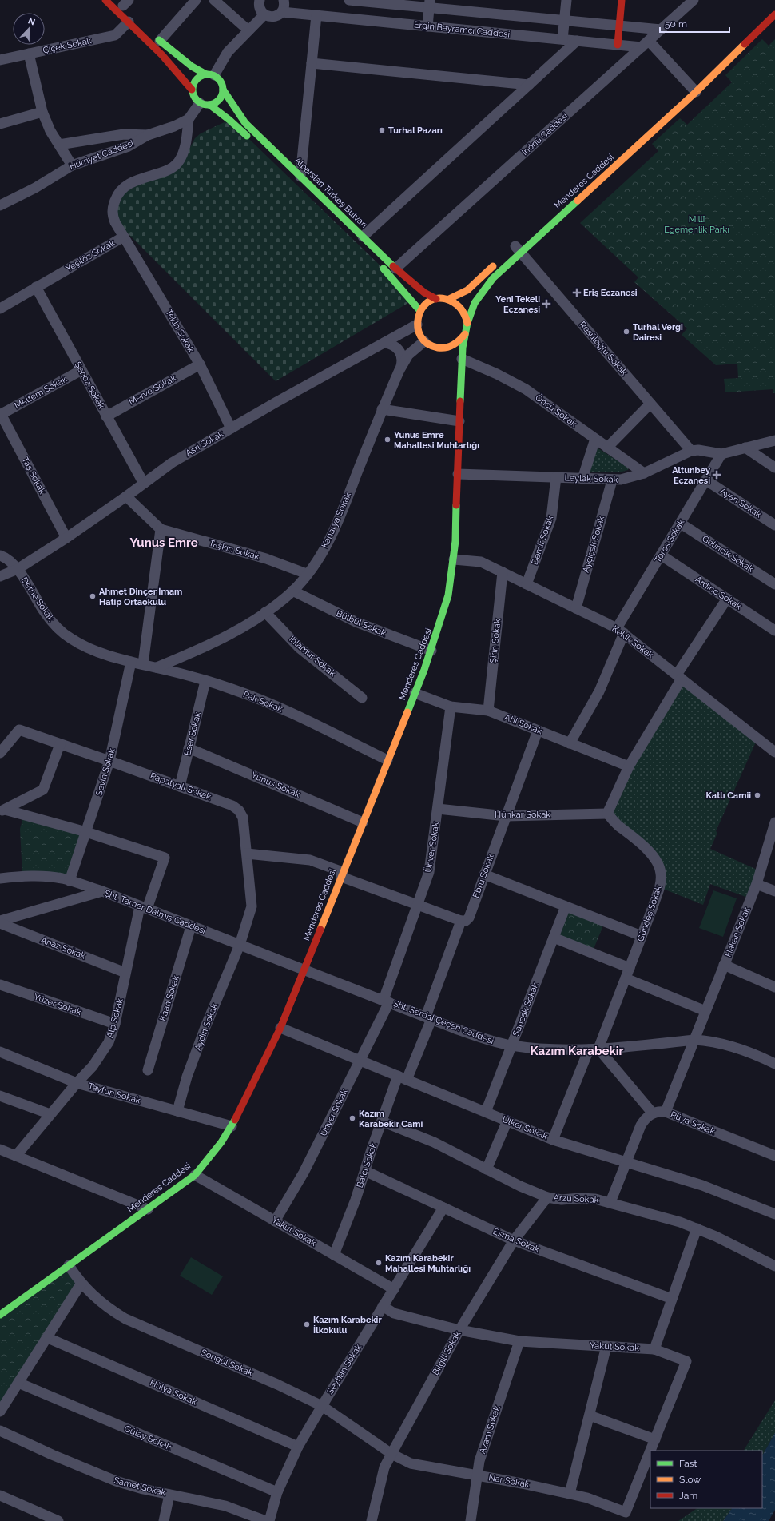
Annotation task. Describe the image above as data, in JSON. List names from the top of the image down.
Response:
{
  "streets": {
    "street": [
      "Ergin Bayramcı Caddesi",
      "Çiçek Sokak",
      "İnönü Caddesi",
      "Hürriyet Caddesi",
      "Menderes Caddesi",
      "Alparslan Türkeş Bulvarı",
      "Yeşilöz Sokak",
      "Tekin Sokak",
      "Resüloğlu Sokak",
      "Şenöz Sokak",
      "Merve Sokak",
      "Meltem Sokak",
      "Öncü Sokak",
      "Asri Sokak",
      "Taş Sokak",
      "Leylak Sokak",
      "Ayan Sokak",
      "Kanarya Sokak",
      "Demir Sokak",
      "Toros Sokak",
      "Ayçiçek Sokak",
      "Taşkın Sokak",
      "Gelincik Sokak",
      "Ardınç Sokak",
      "Defne Sokak",
      "Bülbül Sokak",
      "Şirin Sokak",
      "Kekik Sokak",
      "Ihlamur Sokak",
      "Pak Sokak",
      "Ahi Sokak",
      "Eser Sokak",
      "Sevin Sokak",
      "Yunus Sokak",
      "Papatyalı Sokak",
      "Hünkar Sokak",
      "Ünver Sokak",
      "Ebru Sokak",
      "Şht. Tamer Dalmış Caddesi",
      "Gündeş Sokak",
      "Hakan Sokak",
      "Anaz Sokak",
      "Kaan Sokak",
      "Yüzer Sokak",
      "Sancak Sokak",
      "Alp Sokak",
      "Şht. Serdal Çeçen Caddesi",
      "Aydın Sokak",
      "Tayfun Sokak",
      "Rüya Sokak",
      "Ülker Sokak",
      "Balcı Sokak",
      "Arzu Sokak",
      "Yakut Sokak",
      "Esma Sokak",
      "Bilgili Sokak",
      "Songül Sokak",
      "Seyhan Sokak",
      "Hülya Sokak",
      "Azam Sokak",
      "Gülay Sokak",
      "Nar Sokak",
      "Samet Sokak"
    ]
  },
  "crossings": [
    ["Ergin Bayramcı Caddesi", "İnönü Caddesi"],
    ["İnönü Caddesi", "Alparslan Türkeş Bulvarı"],
    ["Hürriyet Caddesi", "Alparslan Türkeş Bulvarı"],
    ["Hürriyet Caddesi", "Yeşilöz Sokak"],
    ["Menderes Caddesi", "Alparslan Türkeş Bulvarı"],
    ["Menderes Caddesi", "Resüloğlu Sokak"],
    ["Menderes Caddesi", "Öncü Sokak"],
    ["Menderes Caddesi", "Asri Sokak"],
    ["Menderes Caddesi", "Leylak Sokak"],
    ["Menderes Caddesi", "Kanarya Sokak"],
    ["Menderes Caddesi", "Bülbül Sokak"],
    ["Menderes Caddesi", "Kekik Sokak"],
    ["Menderes Caddesi", "Pak Sokak"],
    ["Menderes Caddesi", "Ahi Sokak"],
    ["Menderes Caddesi", "Yunus Sokak"],
    ["Menderes Caddesi", "Şht. Tamer Dalmış Caddesi"],
    ["Menderes Caddesi", "Şht. Serdal Çeçen Caddesi"],
    ["Menderes Caddesi", "Tayfun Sokak"],
    ["Menderes Caddesi", "Ülker Sokak"],
    ["Menderes Caddesi", "Yakut Sokak"],
    ["Menderes Caddesi", "Songül Sokak"],
    ["Alparslan Türkeş Bulvarı", "Asri Sokak"],
    ["Alparslan Türkeş Bulvarı", "Kanarya Sokak"],
    ["Yeşilöz Sokak", "Tekin Sokak"],
    ["Yeşilöz Sokak", "Şenöz Sokak"],
    ["Tekin Sokak", "Merve Sokak"],
    ["Tekin Sokak", "Asri Sokak"],
    ["Resüloğlu Sokak", "Leylak Sokak"],
    ["Şenöz Sokak", "Merve Sokak"],
    ["Şenöz Sokak", "Meltem Sokak"],
    ["Şenöz Sokak", "Asri Sokak"],
    ["Meltem Sokak", "Taş Sokak"],
    ["Öncü Sokak", "Leylak Sokak"],
    ["Asri Sokak", "Taş Sokak"],
    ["Asri Sokak", "Kanarya Sokak"],
    ["Asri Sokak", "Taşkın Sokak"],
    ["Asri Sokak", "Defne Sokak"],
    ["Leylak Sokak", "Demir Sokak"],
    ["Leylak Sokak", "Toros Sokak"],
    ["Leylak Sokak", "Ayçiçek Sokak"],
    ["Ayan Sokak", "Toros Sokak"],
    ["Kanarya Sokak", "Taşkın Sokak"],
    ["Kanarya Sokak", "Bülbül Sokak"],
    ["Kanarya Sokak", "Ihlamur Sokak"],
    ["Kanarya Sokak", "Pak Sokak"],
    ["Demir Sokak", "Kekik Sokak"],
    ["Toros Sokak", "Gelincik Sokak"],
    ["Toros Sokak", "Ardınç Sokak"],
    ["Toros Sokak", "Kekik Sokak"],
    ["Toros Sokak", "Ahi Sokak"],
    ["Ayçiçek Sokak", "Kekik Sokak"],
    ["Defne Sokak", "Pak Sokak"],
    ["Defne Sokak", "Sevin Sokak"],
    ["Şirin Sokak", "Kekik Sokak"],
    ["Şirin Sokak", "Ahi Sokak"],
    ["Pak Sokak", "Eser Sokak"],
    ["Pak Sokak", "Sevin Sokak"],
    ["Ahi Sokak", "Ünver Sokak"],
    ["Ahi Sokak", "Ebru Sokak"],
    ["Eser Sokak", "Yunus Sokak"],
    ["Eser Sokak", "Papatyalı Sokak"],
    ["Sevin Sokak", "Papatyalı Sokak"],
    ["Sevin Sokak", "Şht. Tamer Dalmış Caddesi"],
    ["Sevin Sokak", "Alp Sokak"],
    ["Papatyalı Sokak", "Şht. Tamer Dalmış Caddesi"],
    ["Papatyalı Sokak", "Aydın Sokak"],
    ["Hünkar Sokak", "Ünver Sokak"],
    ["Hünkar Sokak", "Ebru Sokak"],
    ["Hünkar Sokak", "Gündeş Sokak"],
    ["Ünver Sokak", "Şht. Serdal Çeçen Caddesi"],
    ["Ünver Sokak", "Ülker Sokak"],
    ["Ünver Sokak", "Yakut Sokak"],
    ["Ebru Sokak", "Şht. Serdal Çeçen Caddesi"],
    ["Ebru Sokak", "Ülker Sokak"],
    ["Ebru Sokak", "Balcı Sokak"],
    ["Şht. Tamer Dalmış Caddesi", "Kaan Sokak"],
    ["Şht. Tamer Dalmış Caddesi", "Alp Sokak"],
    ["Şht. Tamer Dalmış Caddesi", "Şht. Serdal Çeçen Caddesi"],
    ["Şht. Tamer Dalmış Caddesi", "Aydın Sokak"],
    ["Gündeş Sokak", "Şht. Serdal Çeçen Caddesi"],
    ["Gündeş Sokak", "Ülker Sokak"],
    ["Hakan Sokak", "Şht. Serdal Çeçen Caddesi"],
    ["Hakan Sokak", "Rüya Sokak"],
    ["Anaz Sokak", "Alp Sokak"],
    ["Yüzer Sokak", "Alp Sokak"],
    ["Sancak Sokak", "Şht. Serdal Çeçen Caddesi"],
    ["Sancak Sokak", "Ülker Sokak"],
    ["Alp Sokak", "Tayfun Sokak"],
    ["Aydın Sokak", "Tayfun Sokak"],
    ["Ülker Sokak", "Balcı Sokak"],
    ["Balcı Sokak", "Arzu Sokak"],
    ["Balcı Sokak", "Yakut Sokak"],
    ["Balcı Sokak", "Esma Sokak"],
    ["Arzu Sokak", "Bilgili Sokak"],
    ["Yakut Sokak", "Bilgili Sokak"],
    ["Yakut Sokak", "Seyhan Sokak"],
    ["Yakut Sokak", "Azam Sokak"],
    ["Yakut Sokak", "Nar Sokak"],
    ["Esma Sokak", "Bilgili Sokak"],
    ["Esma Sokak", "Seyhan Sokak"],
    ["Bilgili Sokak", "Songül Sokak"],
    ["Bilgili Sokak", "Nar Sokak"],
    ["Songül Sokak", "Seyhan Sokak"],
    ["Songül Sokak", "Nar Sokak"],
    ["Seyhan Sokak", "Hülya Sokak"],
    ["Seyhan Sokak", "Gülay Sokak"],
    ["Azam Sokak", "Nar Sokak"]
  ],
  "districts": ["Yunus Emre", "Kazım Karabekir"],
  "parks": ["Millî Egemenlik Parkı"],
  "places": {
    "other": [
      "Turhal Pazarı",
      "Turhal Vergi Dairesi",
      "Yunus Emre Mahallesi Muhtarlığı",
      "Ahmet Dinçer İmam Hatip Ortaokulu",
      "Katlı Camii",
      "Kazım Karabekir Cami",
      "Kazım Karabekir Mahallesi Muhtarlığı",
      "Kazım Karabekir İlkokulu"
    ],
    "health": ["Eriş Eczanesi", "Yeni Tekeli Eczanesi", "Altunbey Eczanesi"]
  },
  "legend": ["Fast", "Slow", "Jam"],
  "scale_bar": "50 m",
  "north": "top"
}
